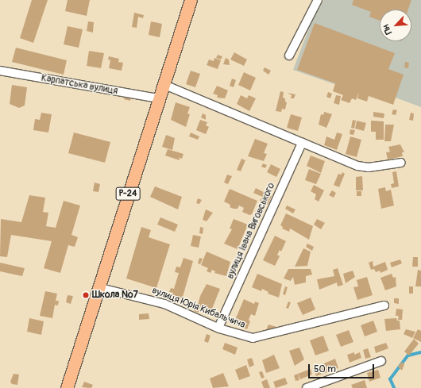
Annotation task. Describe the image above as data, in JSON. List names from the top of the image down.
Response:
{
  "streets": {
    "main road": ["Р-24"],
    "street": ["вулиця Івана Виговського", "вулиця Юрія Кибальчича"]
  },
  "crossings": [
    ["Р-24", "вулиця Юрія Кибальчича"],
    ["вулиця Івана Виговського", "вулиця Юрія Кибальчича"]
  ],
  "places": ["Школа №7"],
  "scale_bar": "50 m",
  "north": "bottom left"
}
